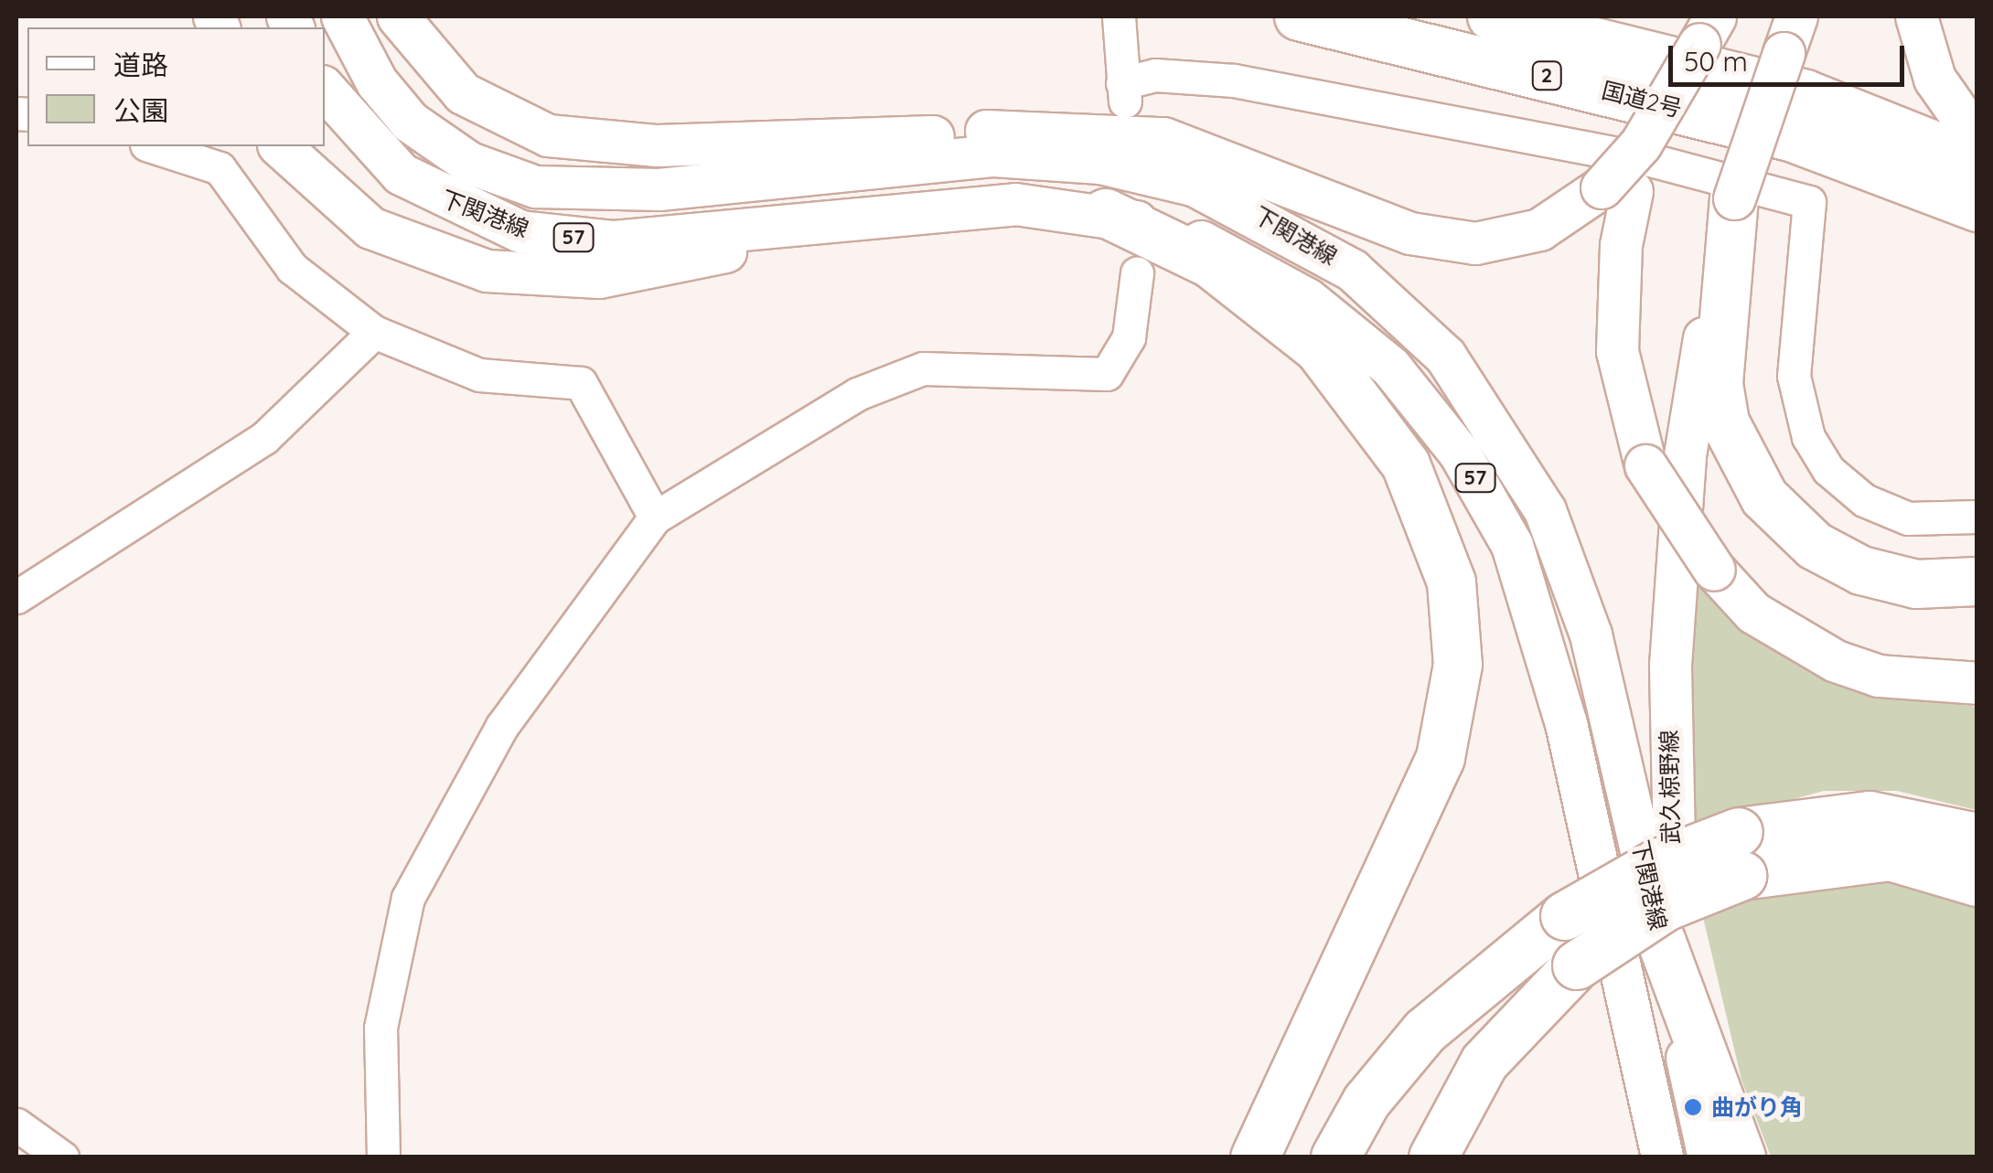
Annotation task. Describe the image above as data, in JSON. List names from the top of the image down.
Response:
{
  "streets": {
    "highway": ["2", "国道2号"],
    "main road": ["下関港線", "57", "武久椋野線"]
  },
  "places": ["曲がり角"],
  "legend": ["道路", "公園"],
  "scale_bar": "50 m"
}
